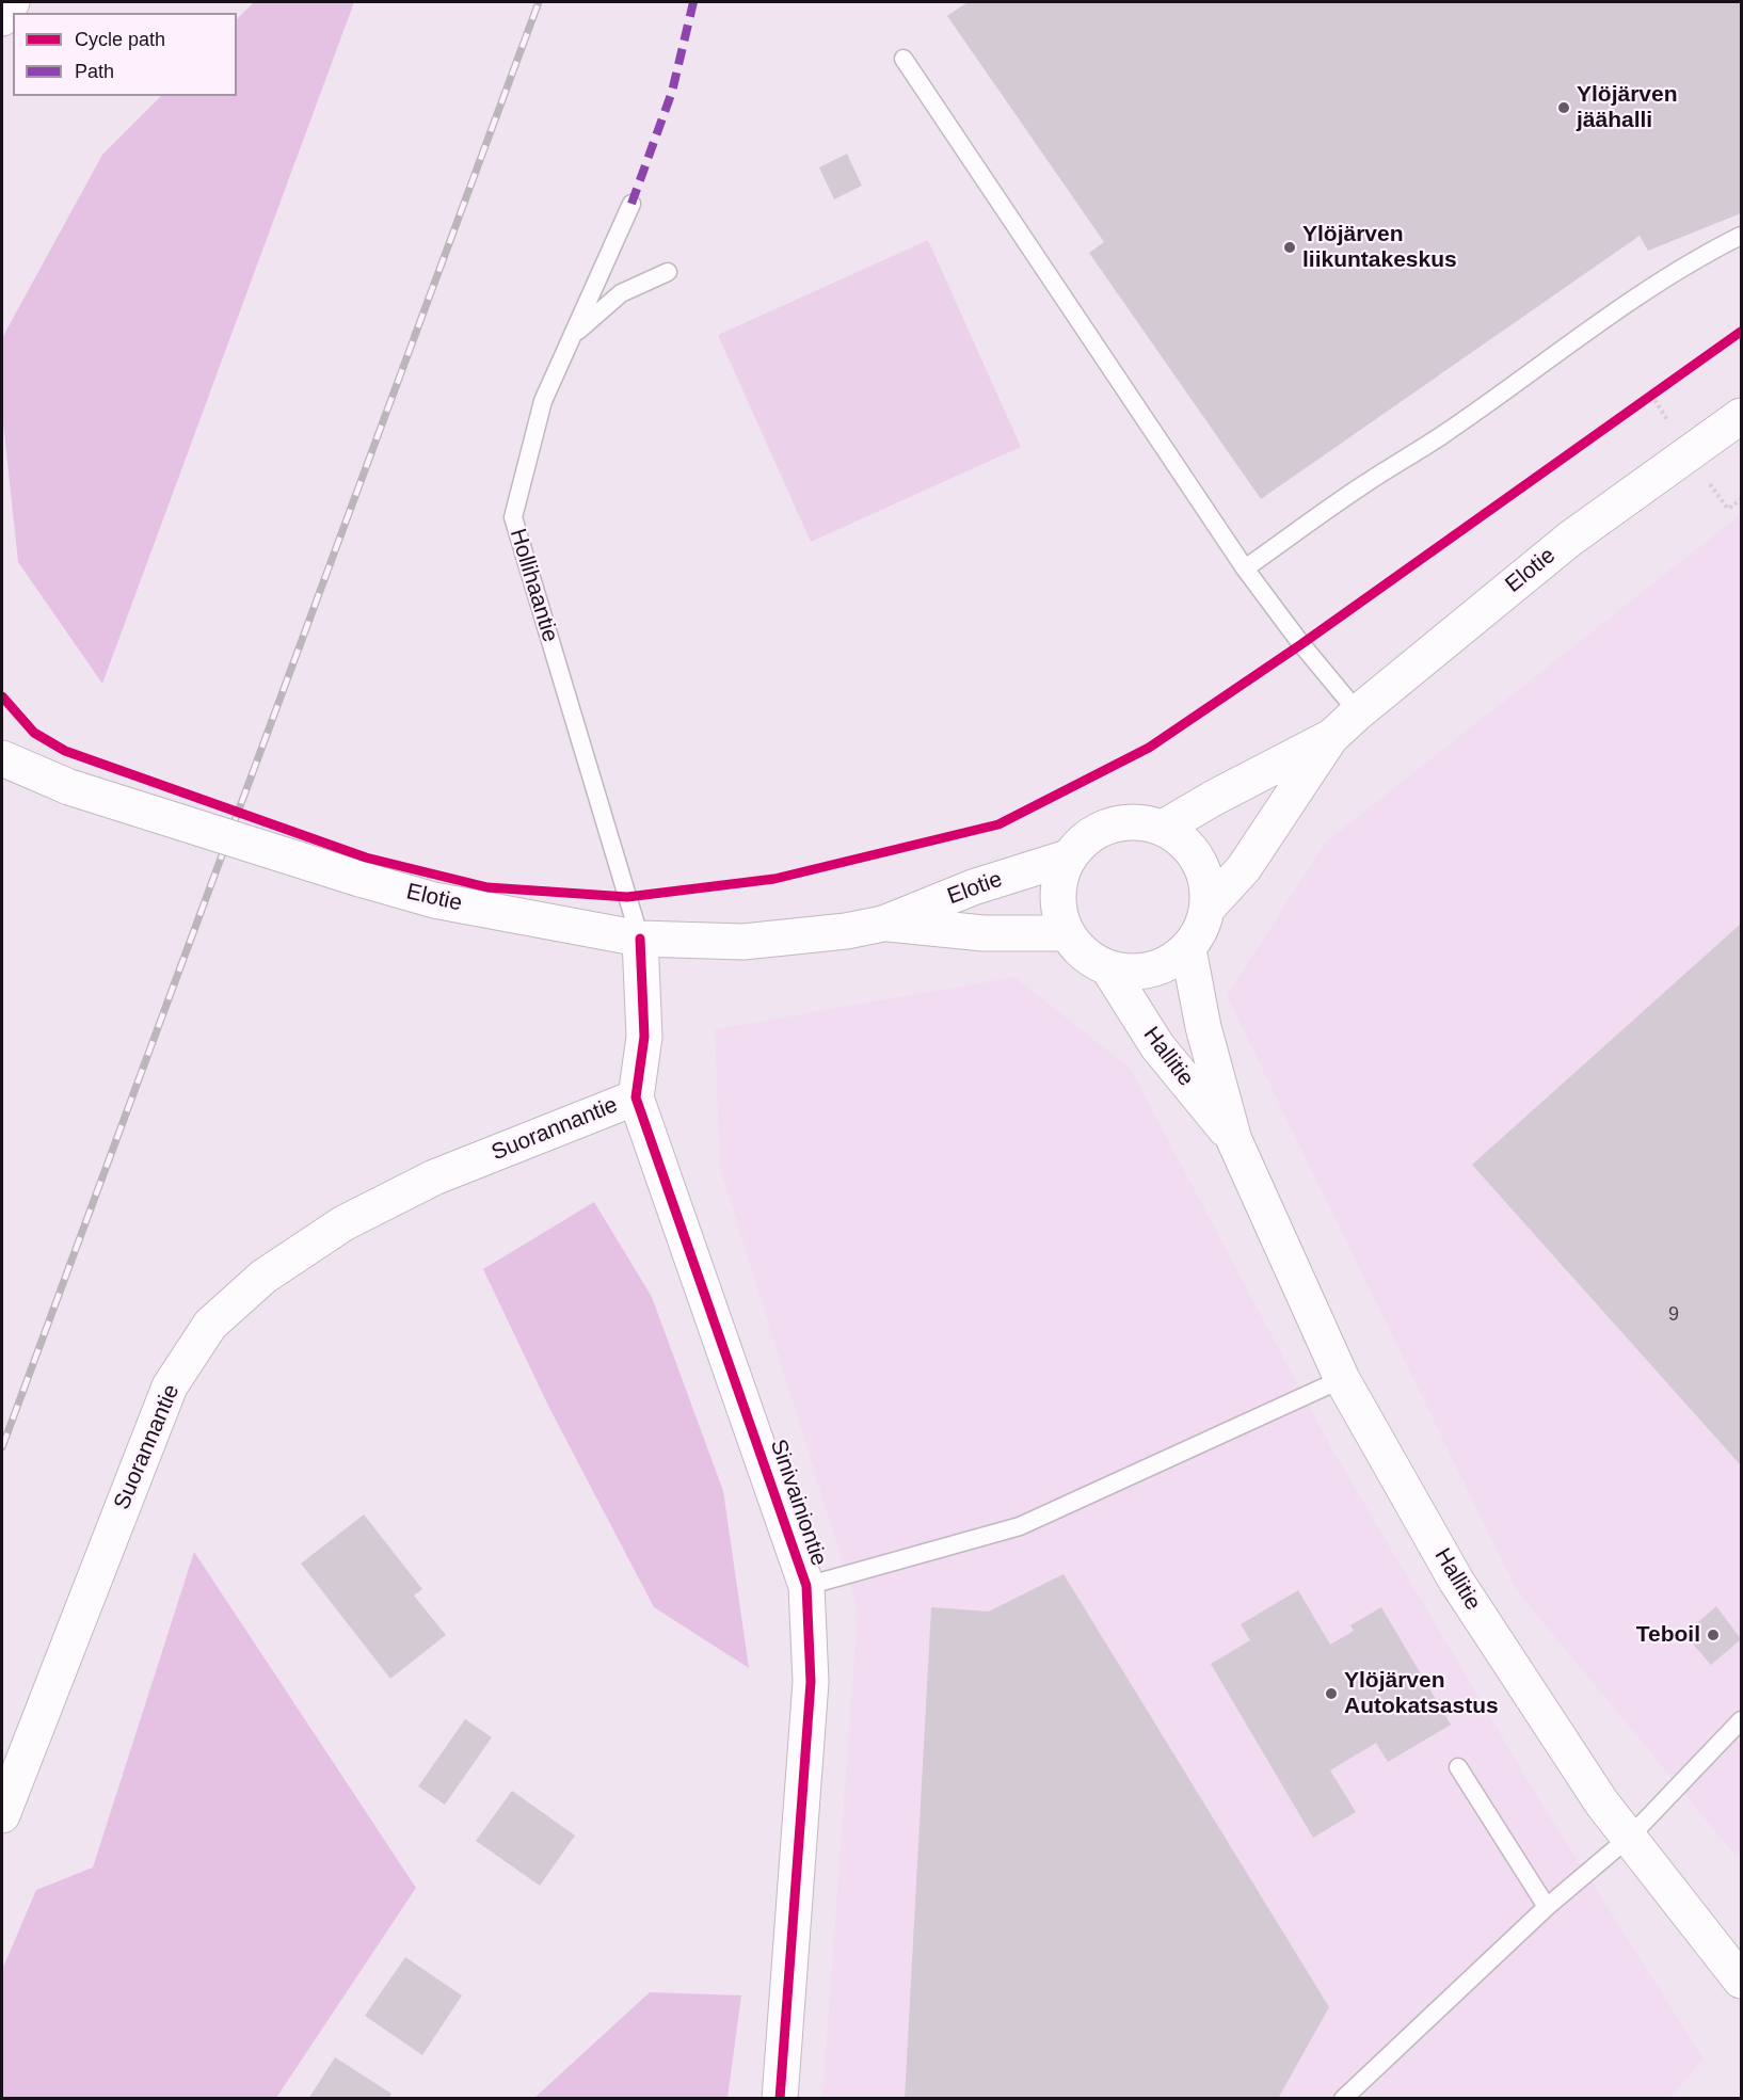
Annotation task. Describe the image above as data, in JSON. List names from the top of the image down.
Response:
{
  "streets": {
    "street": [
      "Elotie",
      "Hallitie",
      "Suorannantie",
      "Sinivainiontie"
    ],
    "lane": ["Hollihaantie"]
  },
  "crossings": [
    ["Elotie", "Hollihaantie"],
    ["Elotie", "Hallitie"],
    ["Elotie", "Sinivainiontie"],
    ["Hollihaantie", "Sinivainiontie"],
    ["Suorannantie", "Sinivainiontie"]
  ],
  "places": [
    "Ylöjärven jäähalli",
    "Ylöjärven liikuntakeskus",
    "Teboil",
    "Ylöjärven Autokatsastus"
  ],
  "house_numbers": ["9"],
  "legend": ["Cycle path", "Path"]
}
